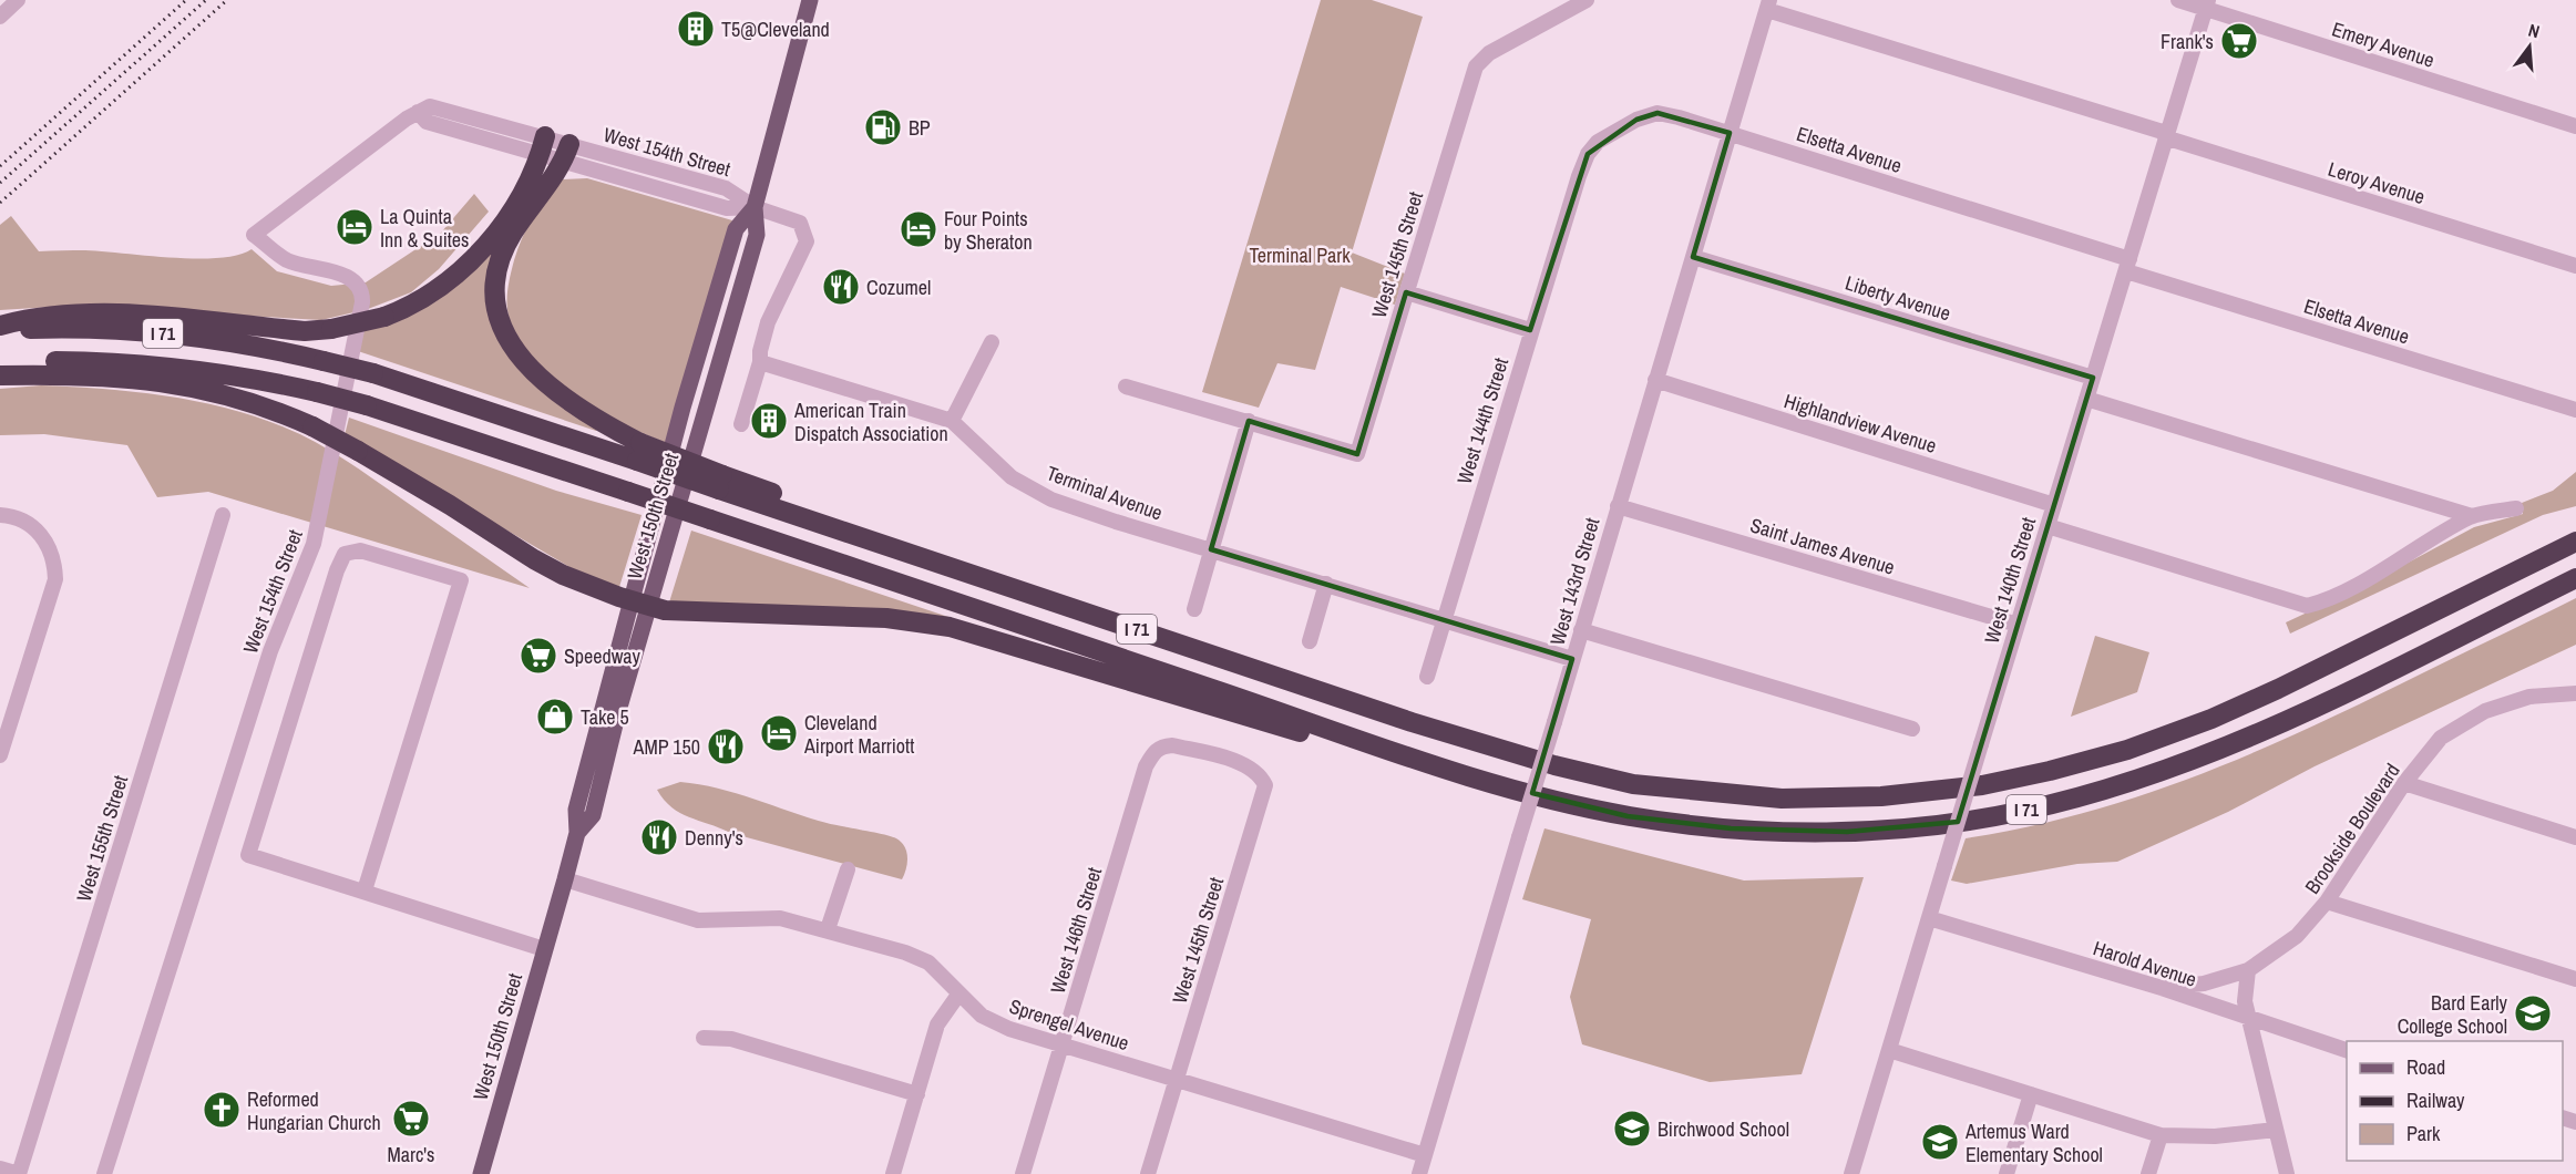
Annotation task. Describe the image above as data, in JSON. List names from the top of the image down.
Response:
{
  "streets": {
    "highway": ["I 71"],
    "main road": ["West 150th Street"],
    "street": [
      "Emery Avenue",
      "Elsetta Avenue",
      "West 154th Street",
      "Leroy Avenue",
      "West 145th Street",
      "Liberty Avenue",
      "West 144th Street",
      "Highlandview Avenue",
      "Terminal Avenue",
      "Saint James Avenue",
      "West 140th Street",
      "West 143rd Street",
      "Brookside Boulevard",
      "West 155th Street",
      "West 146th Street",
      "Harold Avenue",
      "Sprengel Avenue"
    ]
  },
  "crossings": [
    ["Emery Avenue", "West 140th Street"],
    ["Elsetta Avenue", "West 144th Street"],
    ["Elsetta Avenue", "West 140th Street"],
    ["Elsetta Avenue", "West 143rd Street"],
    ["West 154th Street", "West 150th Street"],
    ["Leroy Avenue", "West 140th Street"],
    ["Leroy Avenue", "West 143rd Street"],
    ["West 145th Street", "West 146th Street"],
    ["West 145th Street", "Sprengel Avenue"],
    ["Liberty Avenue", "West 140th Street"],
    ["Liberty Avenue", "West 143rd Street"],
    ["West 144th Street", "Terminal Avenue"],
    ["Highlandview Avenue", "West 140th Street"],
    ["Highlandview Avenue", "West 143rd Street"],
    ["Terminal Avenue", "West 143rd Street"],
    ["West 150th Street", "Sprengel Avenue"],
    ["Saint James Avenue", "West 140th Street"],
    ["Saint James Avenue", "West 143rd Street"],
    ["West 140th Street", "Harold Avenue"],
    ["West 143rd Street", "Sprengel Avenue"],
    ["Brookside Boulevard", "Harold Avenue"],
    ["West 146th Street", "Sprengel Avenue"]
  ],
  "parks": ["Terminal Park"],
  "places": {
    "building": ["T5@Cleveland", "American Train Dispatch Association"],
    "supermarket": ["Frank's", "Speedway", "Marc's"],
    "fuel station": ["BP"],
    "hotel": ["La Quinta Inn & Suites", "Four Points by Sheraton", "Cleveland Airport Marriott"],
    "restaurant": ["Cozumel", "AMP 150", "Denny's"],
    "shop": ["Take 5"],
    "school or university": ["Bard Early College School", "Birchwood School", "Artemus Ward Elementary School"],
    "church": ["Reformed Hungarian Church"]
  },
  "legend": ["Road", "Railway", "Park"],
  "north": "top"
}
